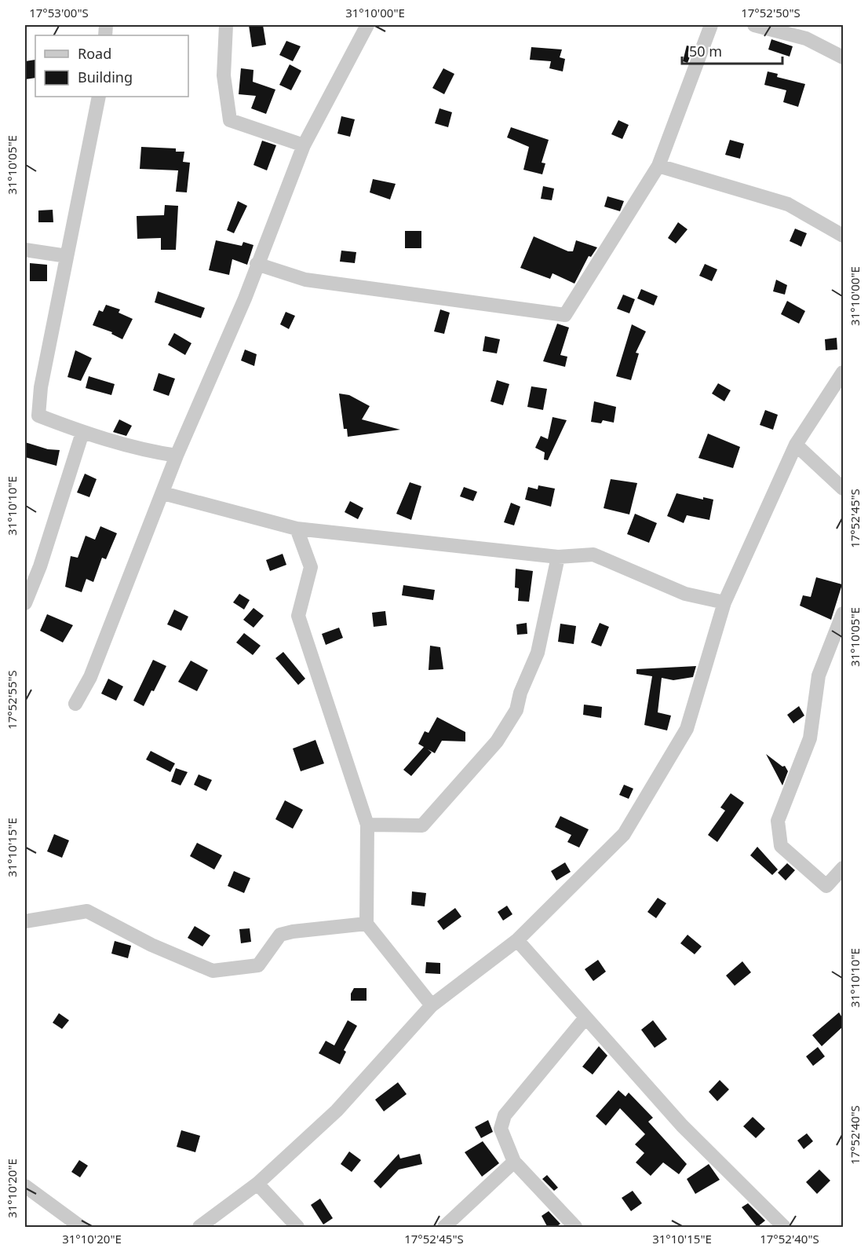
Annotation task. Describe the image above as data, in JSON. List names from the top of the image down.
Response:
{
  "legend": ["Road", "Building"],
  "scale_bar": "50 m",
  "coordinates": [
    "17°53'00\"S",
    "31°10'00\"E",
    "17°52'50\"S",
    "31°10'05\"E",
    "31°10'10\"E",
    "17°52'45\"S",
    "17°52'55\"S",
    "31°10'15\"E",
    "17°52'40\"S",
    "31°10'20\"E"
  ]
}
